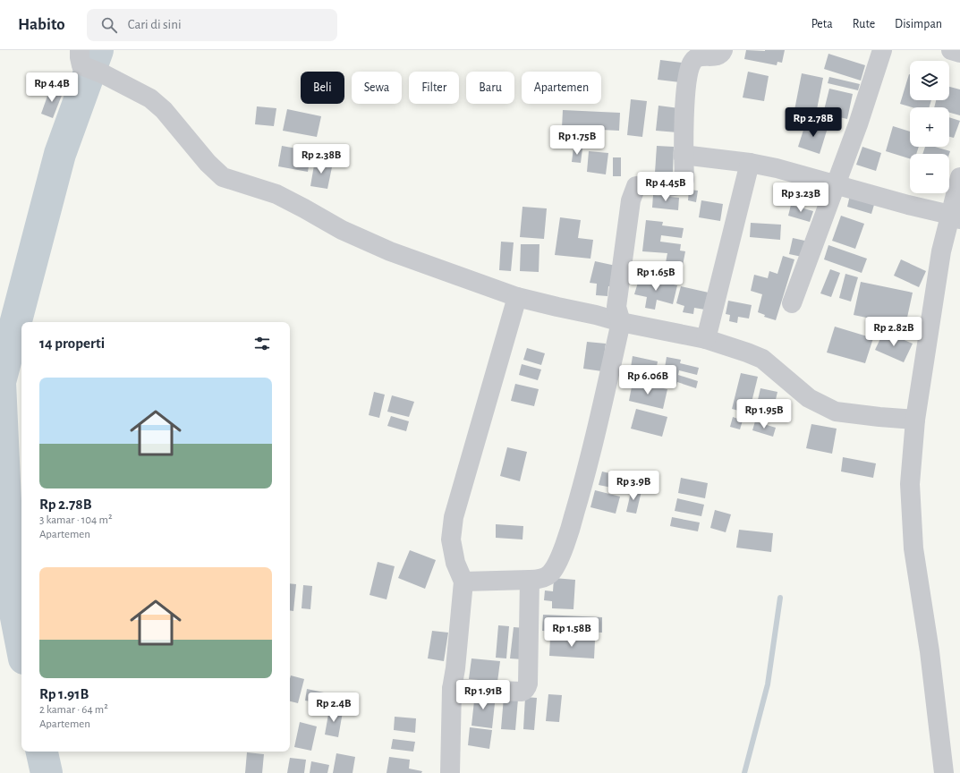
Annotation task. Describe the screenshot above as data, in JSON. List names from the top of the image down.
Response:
{
  "page": {
    "header": "Habito",
    "search": "Cari di sini",
    "nav": ["Peta", "Rute", "Disimpan"],
    "map_buttons": ["+", "−"],
    "chip": [
      "Beli",
      "Sewa",
      "Filter",
      "Baru",
      "Apartemen"
    ],
    "price": [
      "Rp 4.4B",
      "Rp 2.78B",
      "Rp 1.75B",
      "Rp 2.38B",
      "Rp 4.45B",
      "Rp 3.23B",
      "Rp 1.65B",
      "Rp 2.82B",
      "Rp 6.06B",
      "Rp 1.95B",
      "Rp 3.9B",
      "Rp 1.58B",
      "Rp 1.91B",
      "Rp 2.4B"
    ],
    "heading": "14 properti",
    "list": [
      {
        "name": "Rp 2.78B",
        "note": "3 kamar · 104 m² · Apartemen"
      },
      {
        "name": "Rp 1.91B",
        "note": "2 kamar · 64 m² · Apartemen"
      }
    ]
  }
}
